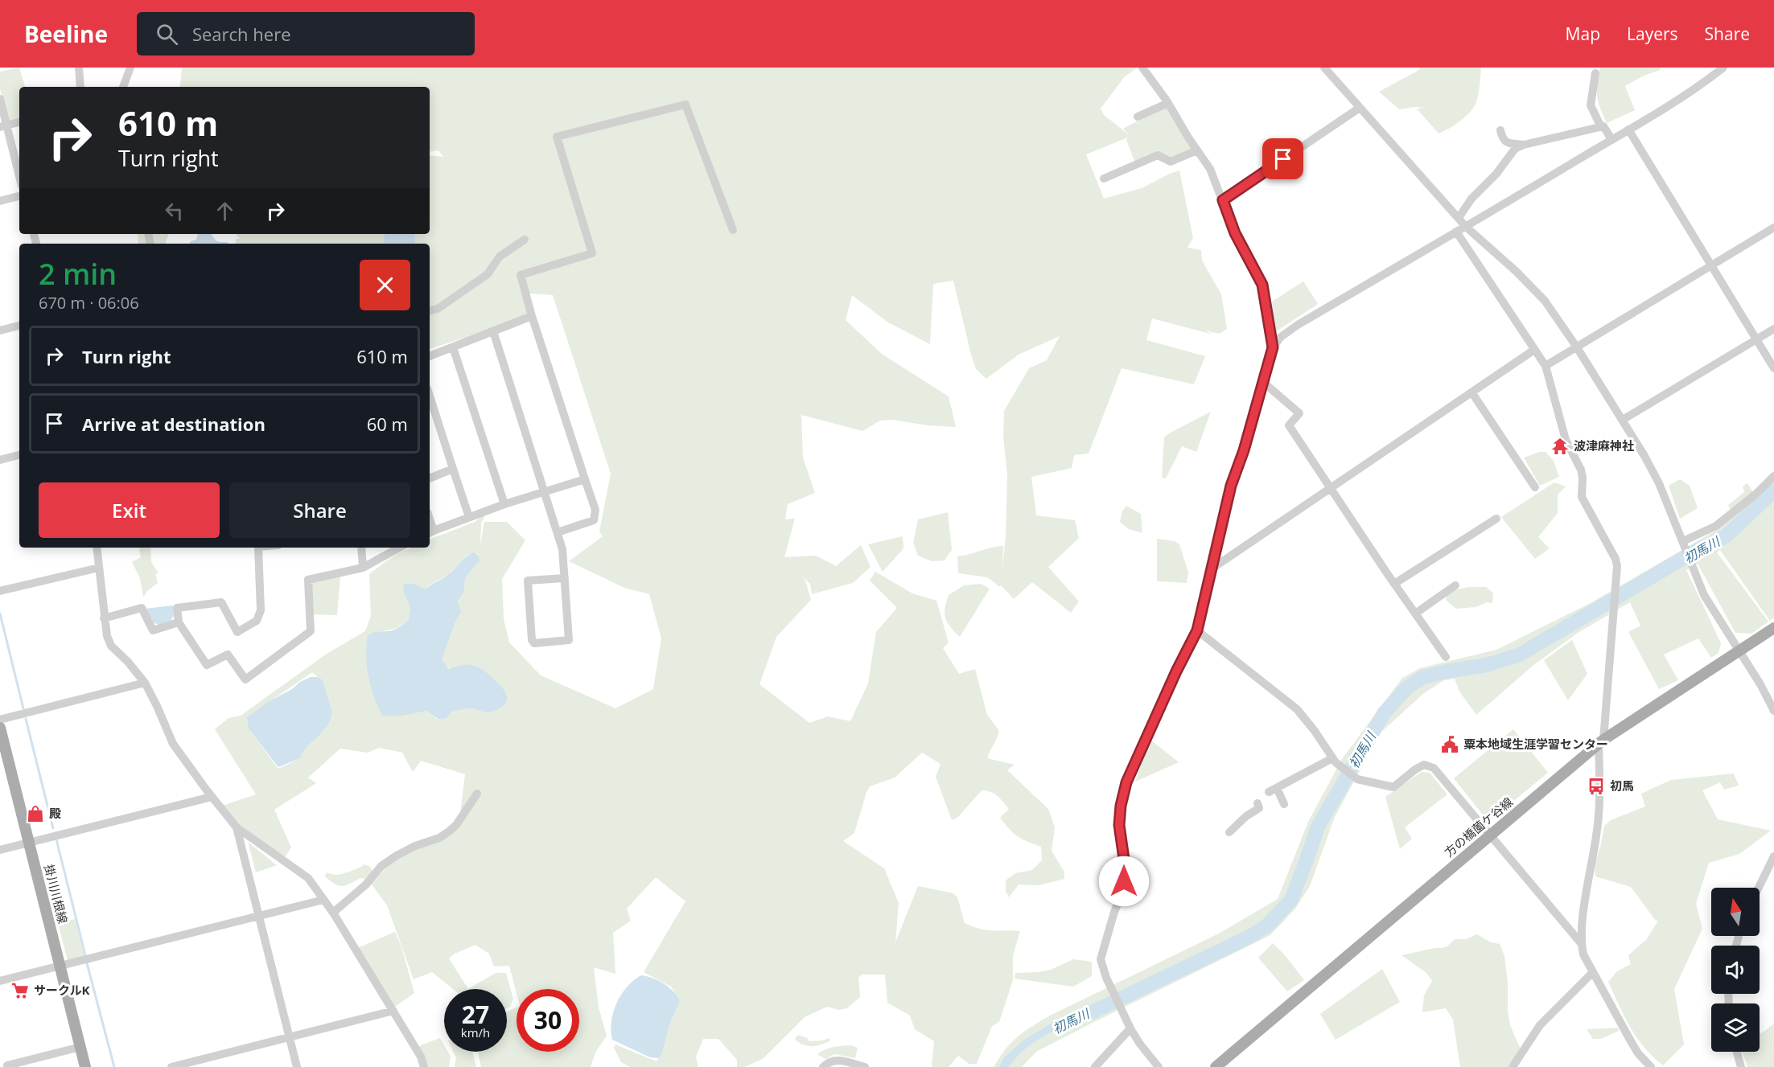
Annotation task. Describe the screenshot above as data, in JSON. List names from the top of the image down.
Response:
{
  "streets": {
    "main road": ["方の橋薗ケ谷線", "掛川川根線"]
  },
  "water": ["初馬川"],
  "places": {
    "temple": ["波津麻神社"],
    "public building": ["粟本地域生涯学習センター"],
    "bus stop": ["初馬"],
    "shop": ["殿"],
    "supermarket": ["サークルK"]
  },
  "north": "top",
  "page": {
    "header": "Beeline",
    "search": "Search here",
    "nav": ["Map", "Layers", "Share"],
    "turn": ["610 m", "Turn right"],
    "heading": ["2 min", "670 m · 06:06"],
    "list": [
      {
        "name": "Turn right",
        "value": "610 m"
      },
      {
        "name": "Arrive at destination",
        "value": "60 m"
      }
    ],
    "buttons": ["Exit", "Share"],
    "speed": "27 km/h",
    "limit": "30"
  }
}
